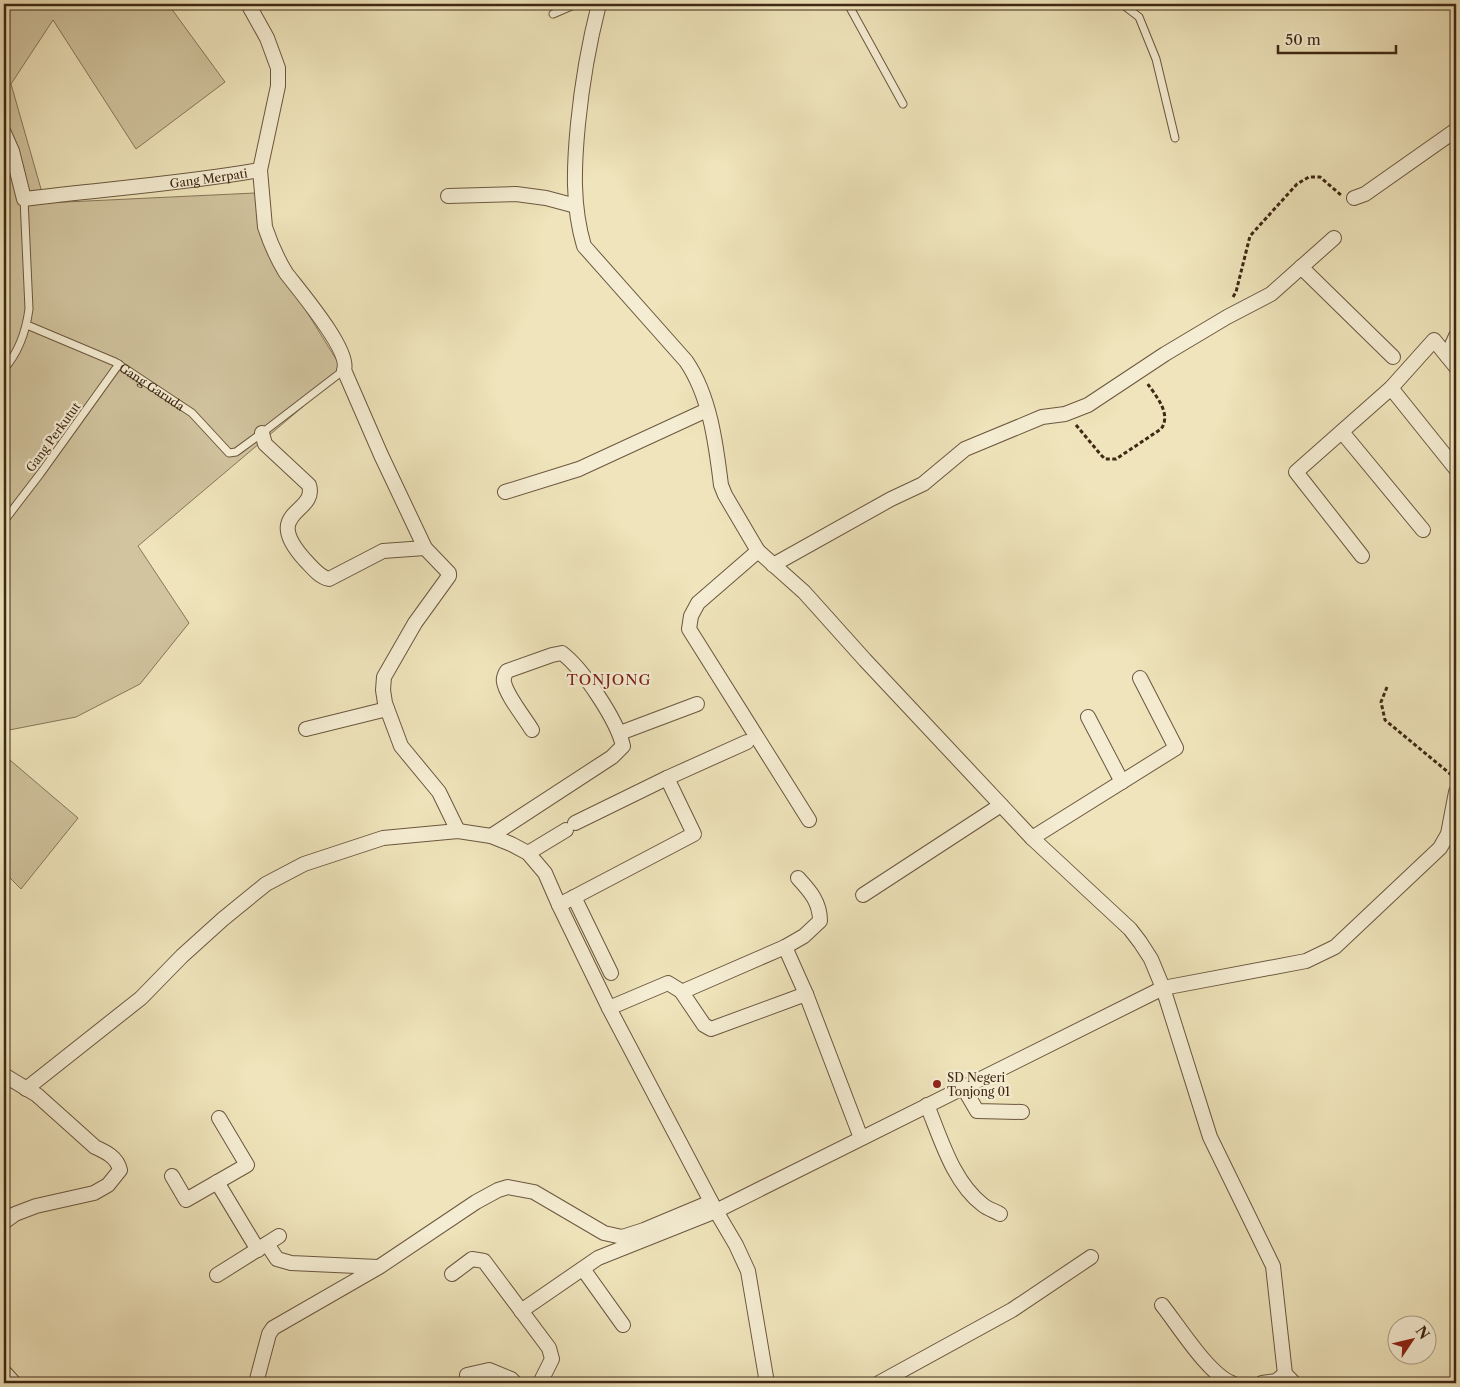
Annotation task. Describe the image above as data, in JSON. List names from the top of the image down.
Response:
{
  "streets": {
    "street": ["Gang Merpati"],
    "lane": ["Gang Garuda", "Gang Perkutut"]
  },
  "crossings": [
    ["Gang Merpati", "Gang Garuda"],
    ["Gang Garuda", "Gang Perkutut"]
  ],
  "districts": ["TONJONG"],
  "places": ["SD Negeri Tonjong 01"],
  "scale_bar": "50 m",
  "north": "top right"
}
